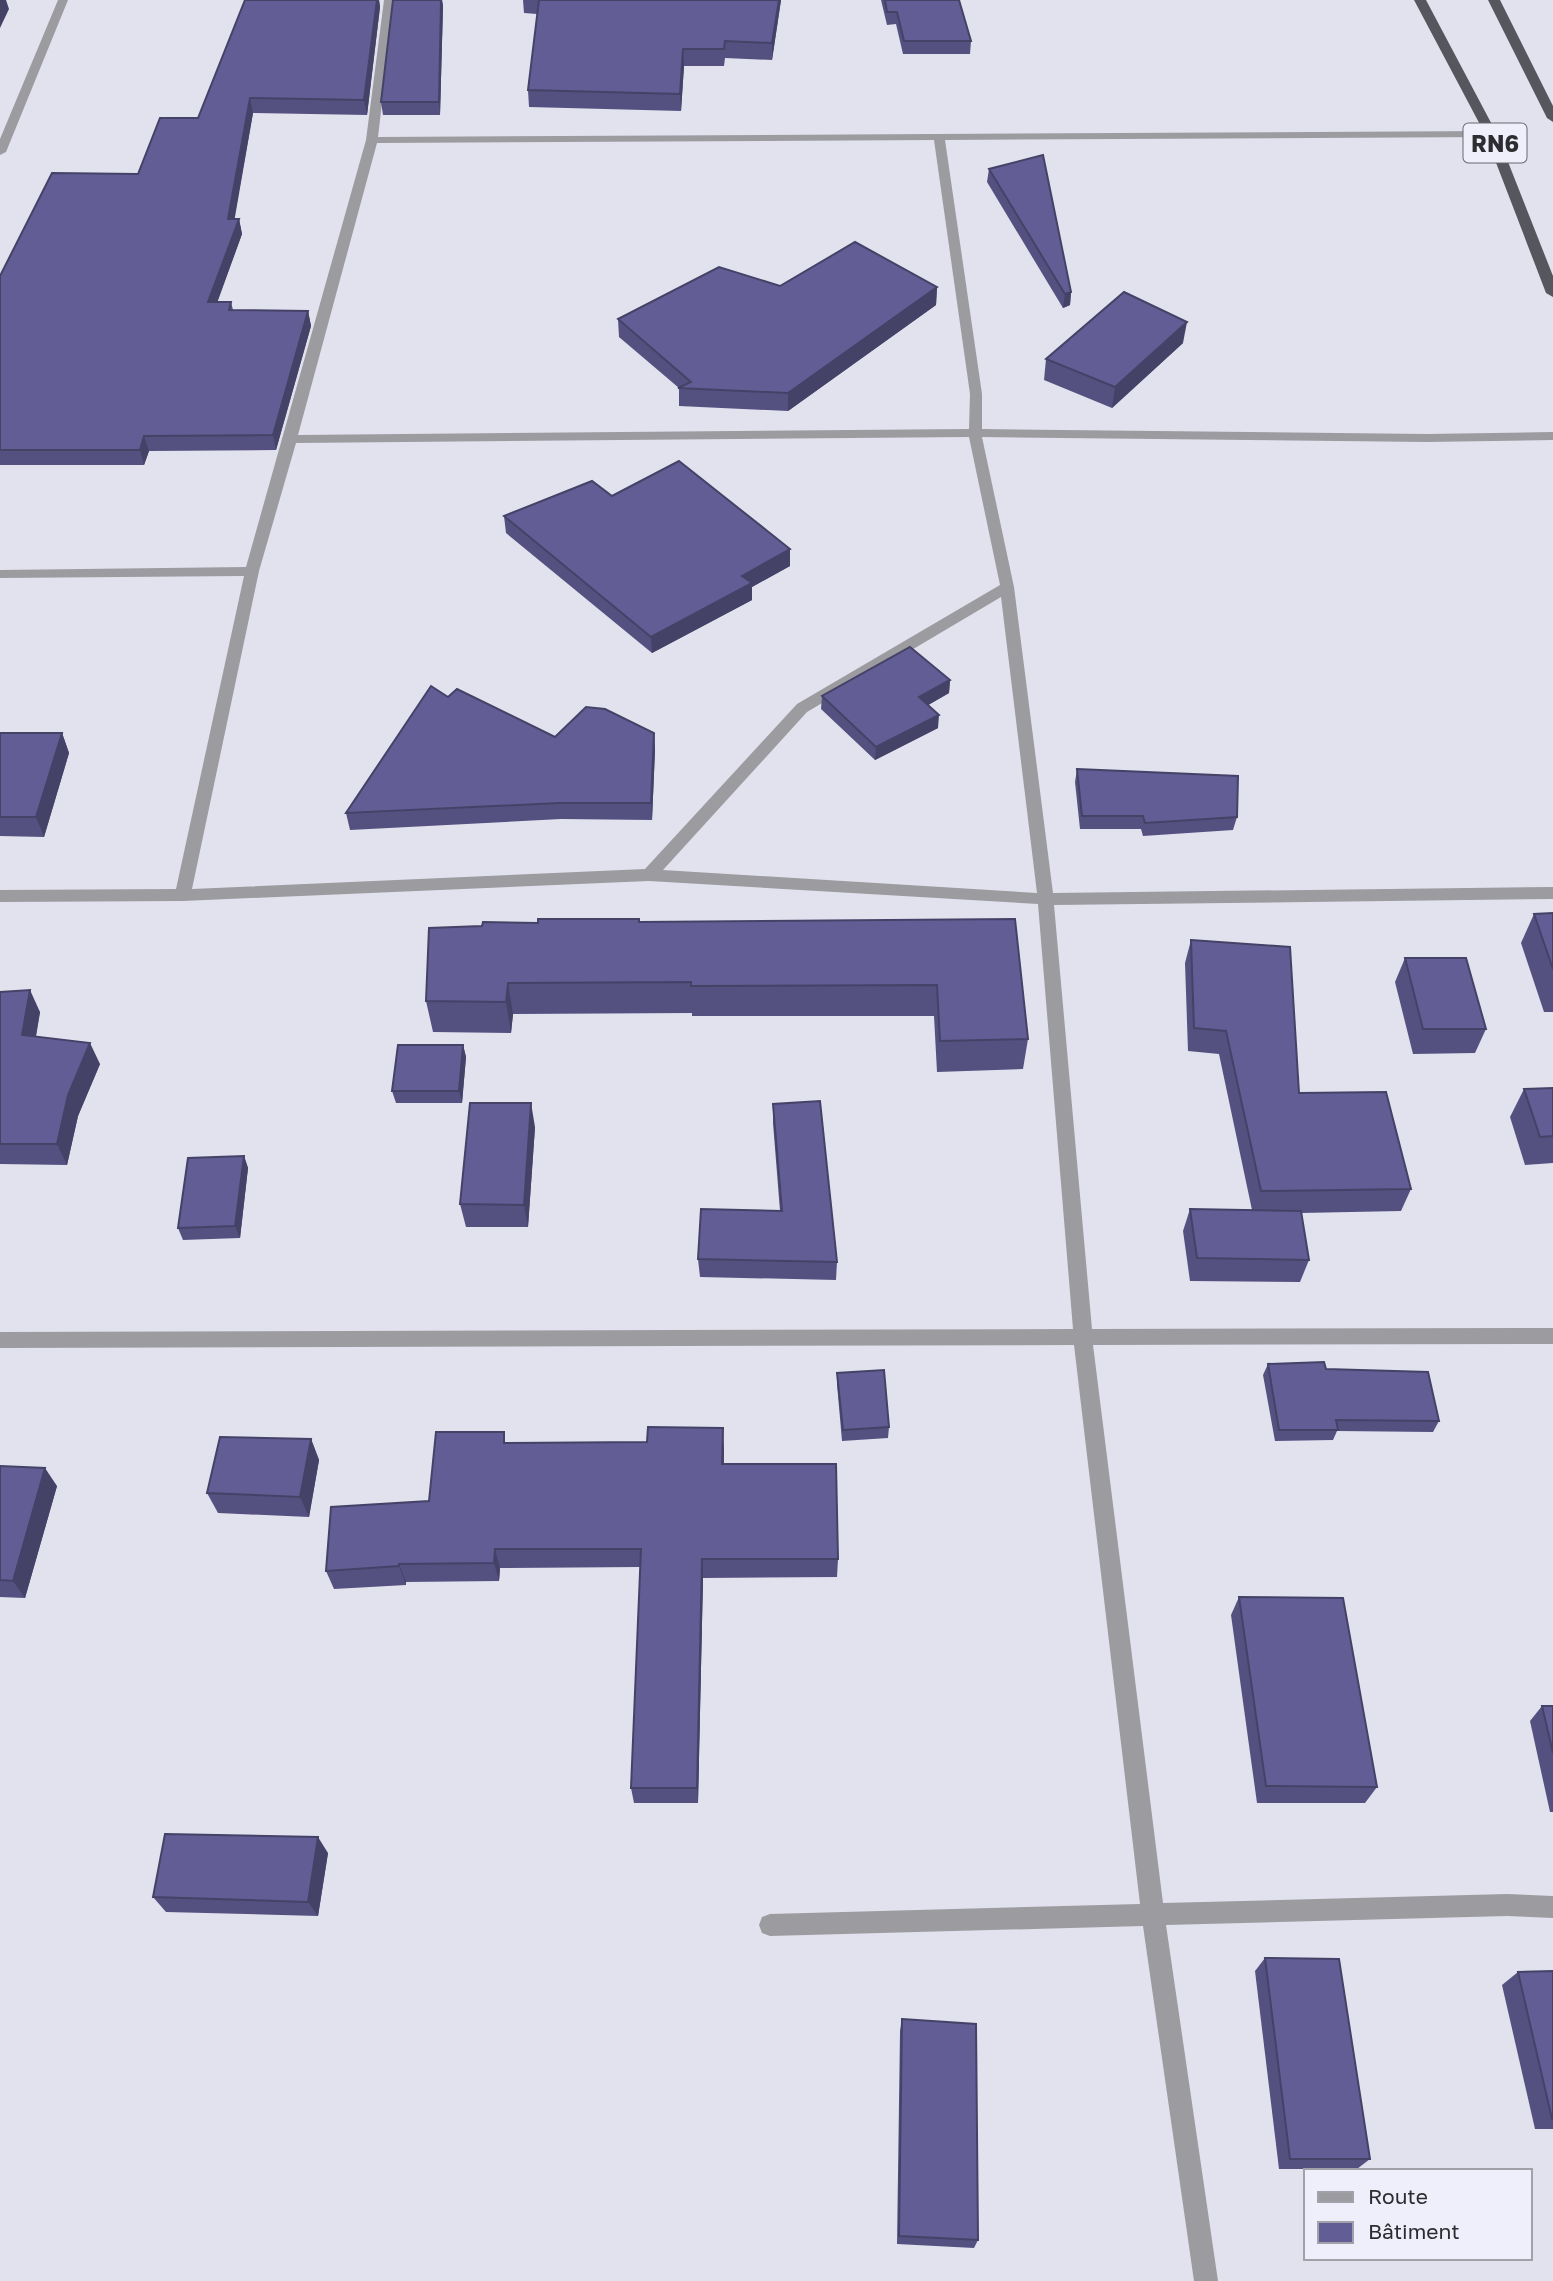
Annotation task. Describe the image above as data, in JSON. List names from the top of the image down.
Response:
{
  "streets": {
    "highway": ["RN6"]
  },
  "legend": ["Route", "Bâtiment"]
}
